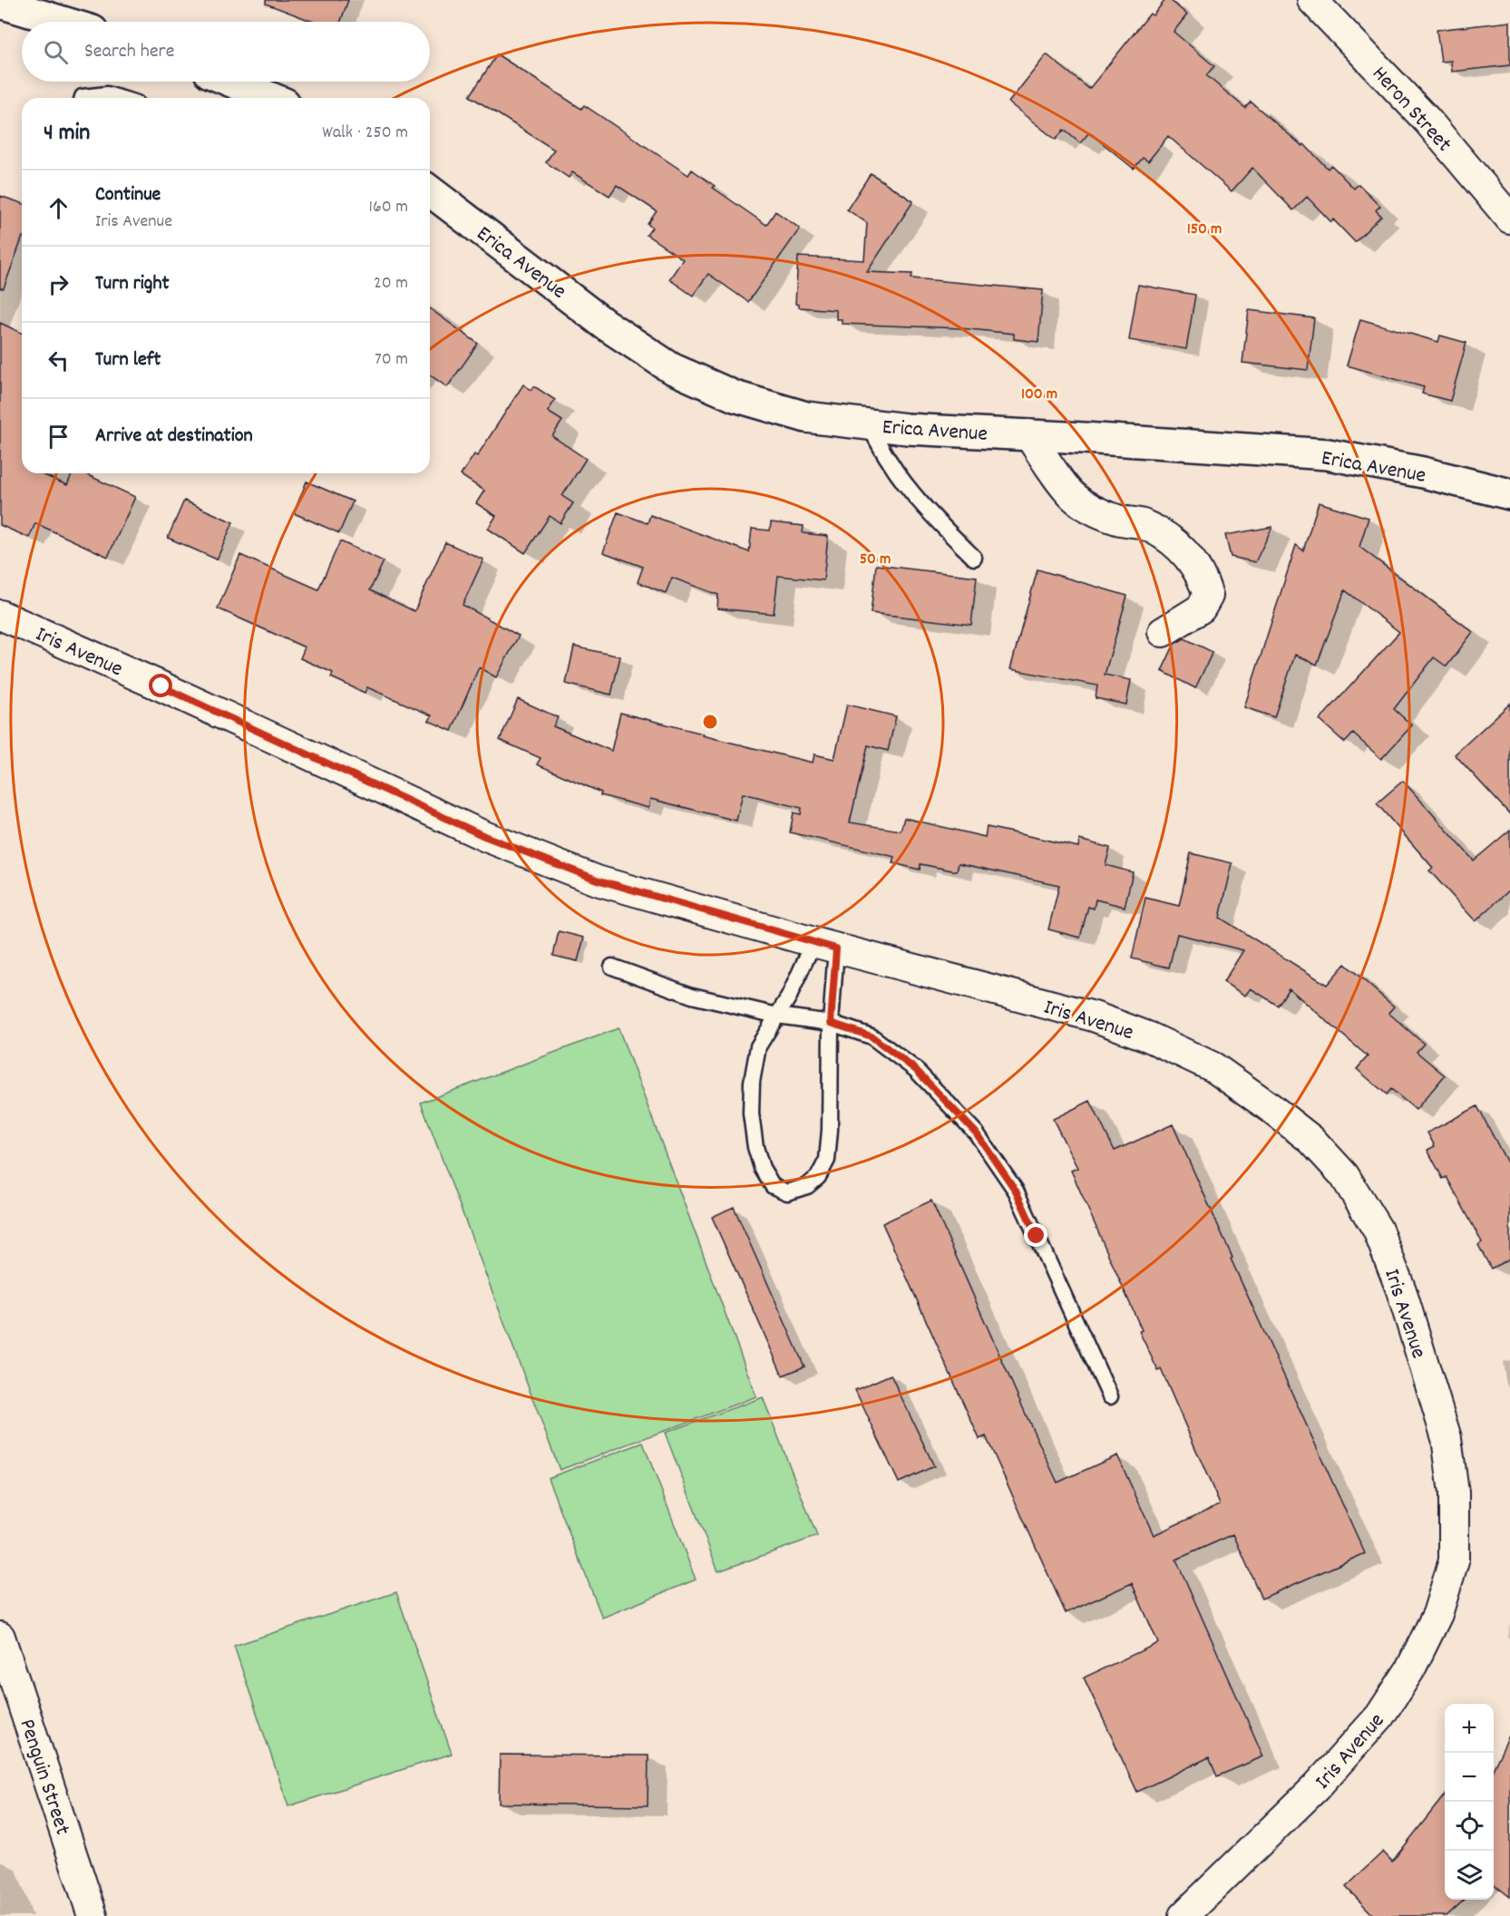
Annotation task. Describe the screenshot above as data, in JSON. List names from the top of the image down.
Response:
{
  "streets": {
    "street": [
      "Heron Street",
      "Erica Avenue",
      "Iris Avenue",
      "Penguin Street"
    ]
  },
  "page": {
    "search": "Search here",
    "heading": ["4 min", "Walk · 250 m"],
    "list": [
      ["Continue", "Iris Avenue", "160 m"],
      ["Turn right", "20 m"],
      ["Turn left", "70 m"],
      "Arrive at destination"
    ],
    "map_buttons": ["+", "−"]
  },
  "rings": ["150 m", "100 m", "50 m"]
}
